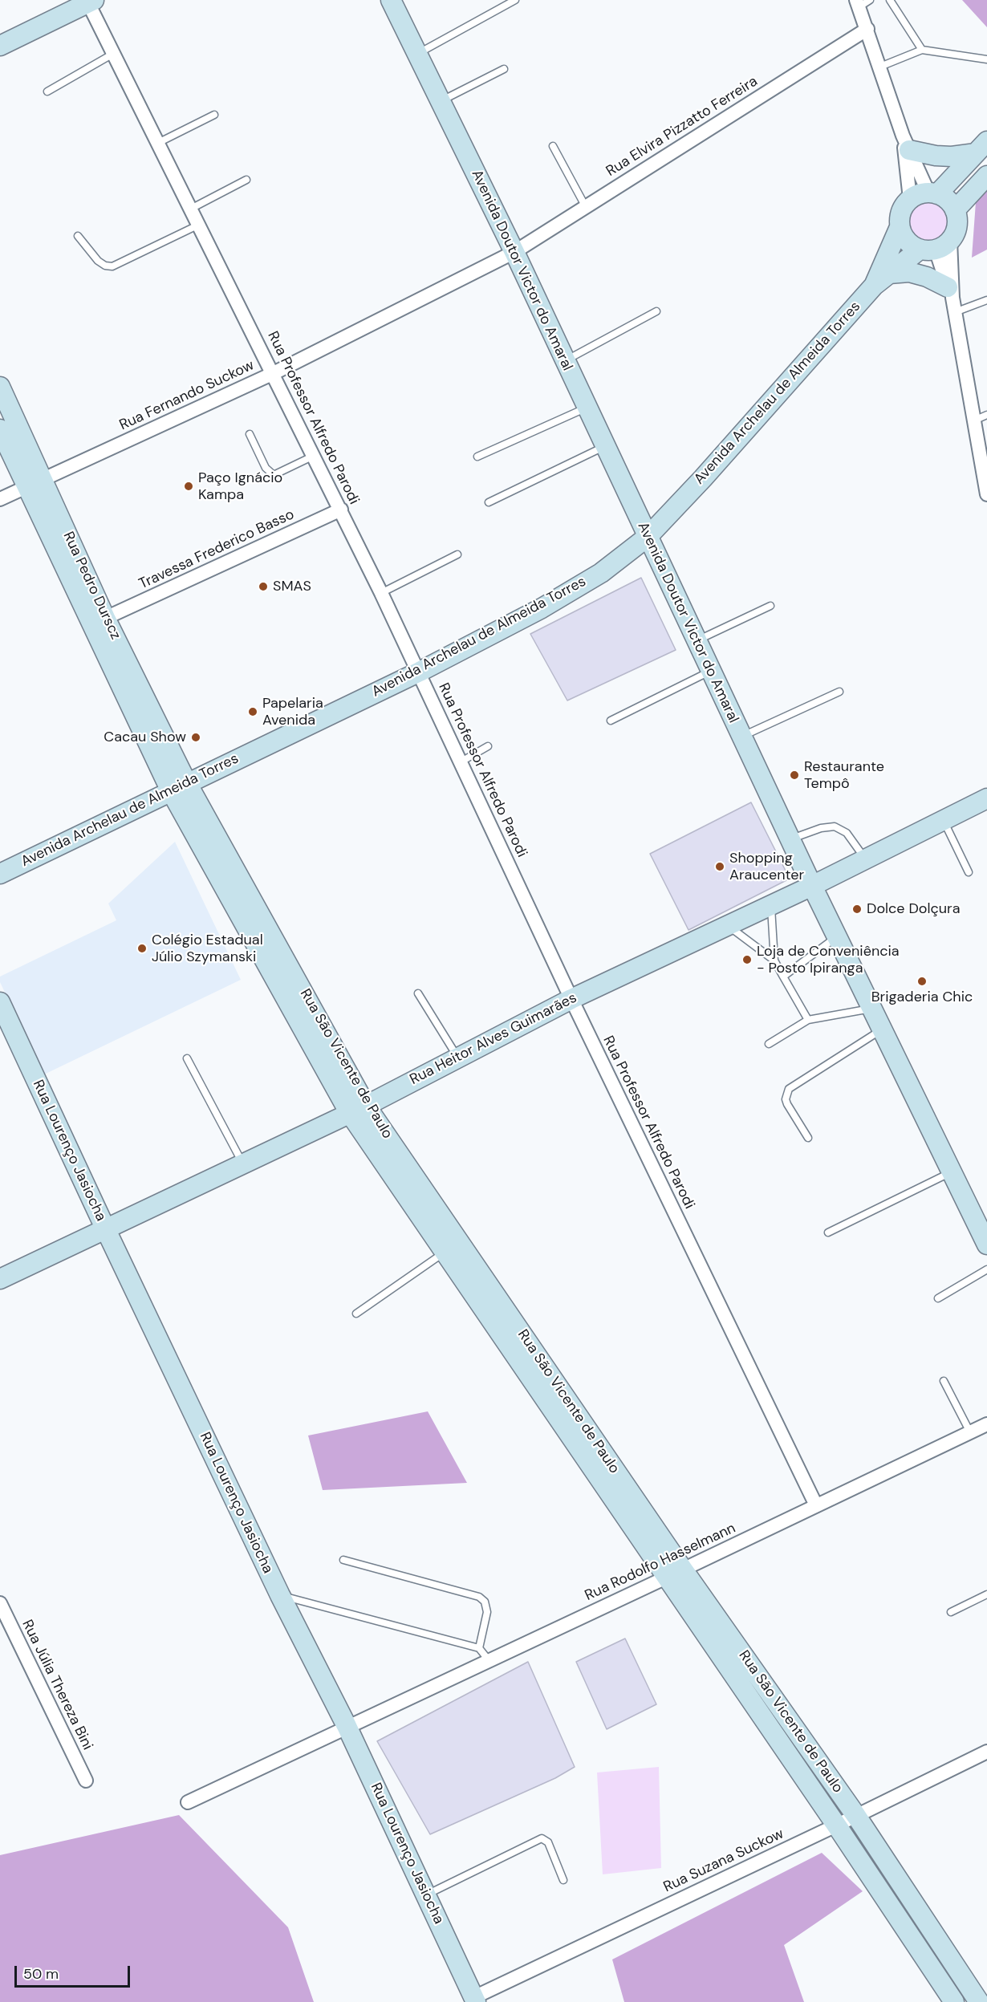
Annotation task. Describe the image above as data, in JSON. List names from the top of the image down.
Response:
{
  "streets": {
    "main road": [
      "Avenida Doutor Victor do Amaral",
      "Avenida Archelau de Almeida Torres",
      "Rua Pedro Durscz",
      "Rua Heitor Alves Guimarães",
      "Rua São Vicente de Paulo",
      "Rua Lourenço Jasiocha"
    ],
    "street": [
      "Rua Elvira Pizzatto Ferreira",
      "Rua Fernando Suckow",
      "Rua Professor Alfredo Parodi",
      "Travessa Frederico Basso",
      "Rua Rodolfo Hasselmann",
      "Rua Júlia Thereza Bini",
      "Rua Suzana Suckow"
    ]
  },
  "crossings": [
    ["Rua Elvira Pizzatto Ferreira", "Avenida Doutor Victor do Amaral"],
    ["Rua Elvira Pizzatto Ferreira", "Rua Fernando Suckow"],
    ["Avenida Doutor Victor do Amaral", "Avenida Archelau de Almeida Torres"],
    ["Avenida Doutor Victor do Amaral", "Rua Fernando Suckow"],
    ["Avenida Doutor Victor do Amaral", "Rua Heitor Alves Guimarães"],
    ["Avenida Archelau de Almeida Torres", "Rua Professor Alfredo Parodi"],
    ["Avenida Archelau de Almeida Torres", "Rua Pedro Durscz"],
    ["Avenida Archelau de Almeida Torres", "Rua São Vicente de Paulo"],
    ["Rua Fernando Suckow", "Rua Professor Alfredo Parodi"],
    ["Rua Fernando Suckow", "Rua Pedro Durscz"],
    ["Rua Professor Alfredo Parodi", "Travessa Frederico Basso"],
    ["Rua Professor Alfredo Parodi", "Rua Heitor Alves Guimarães"],
    ["Rua Professor Alfredo Parodi", "Rua Rodolfo Hasselmann"],
    ["Travessa Frederico Basso", "Rua Pedro Durscz"],
    ["Rua Pedro Durscz", "Rua São Vicente de Paulo"],
    ["Rua Heitor Alves Guimarães", "Rua São Vicente de Paulo"],
    ["Rua Heitor Alves Guimarães", "Rua Lourenço Jasiocha"],
    ["Rua São Vicente de Paulo", "Rua Rodolfo Hasselmann"],
    ["Rua São Vicente de Paulo", "Rua Suzana Suckow"],
    ["Rua Lourenço Jasiocha", "Rua Rodolfo Hasselmann"],
    ["Rua Lourenço Jasiocha", "Rua Suzana Suckow"]
  ],
  "places": [
    "Paço Ignácio Kampa",
    "SMAS",
    "Papelaria Avenida",
    "Cacau Show",
    "Restaurante Tempô",
    "Shopping Araucenter",
    "Dolce Dolçura",
    "Colégio Estadual Júlio Szymanski",
    "Loja de Conveniência - Posto Ipiranga",
    "Brigaderia Chic"
  ],
  "scale_bar": "50 m"
}
